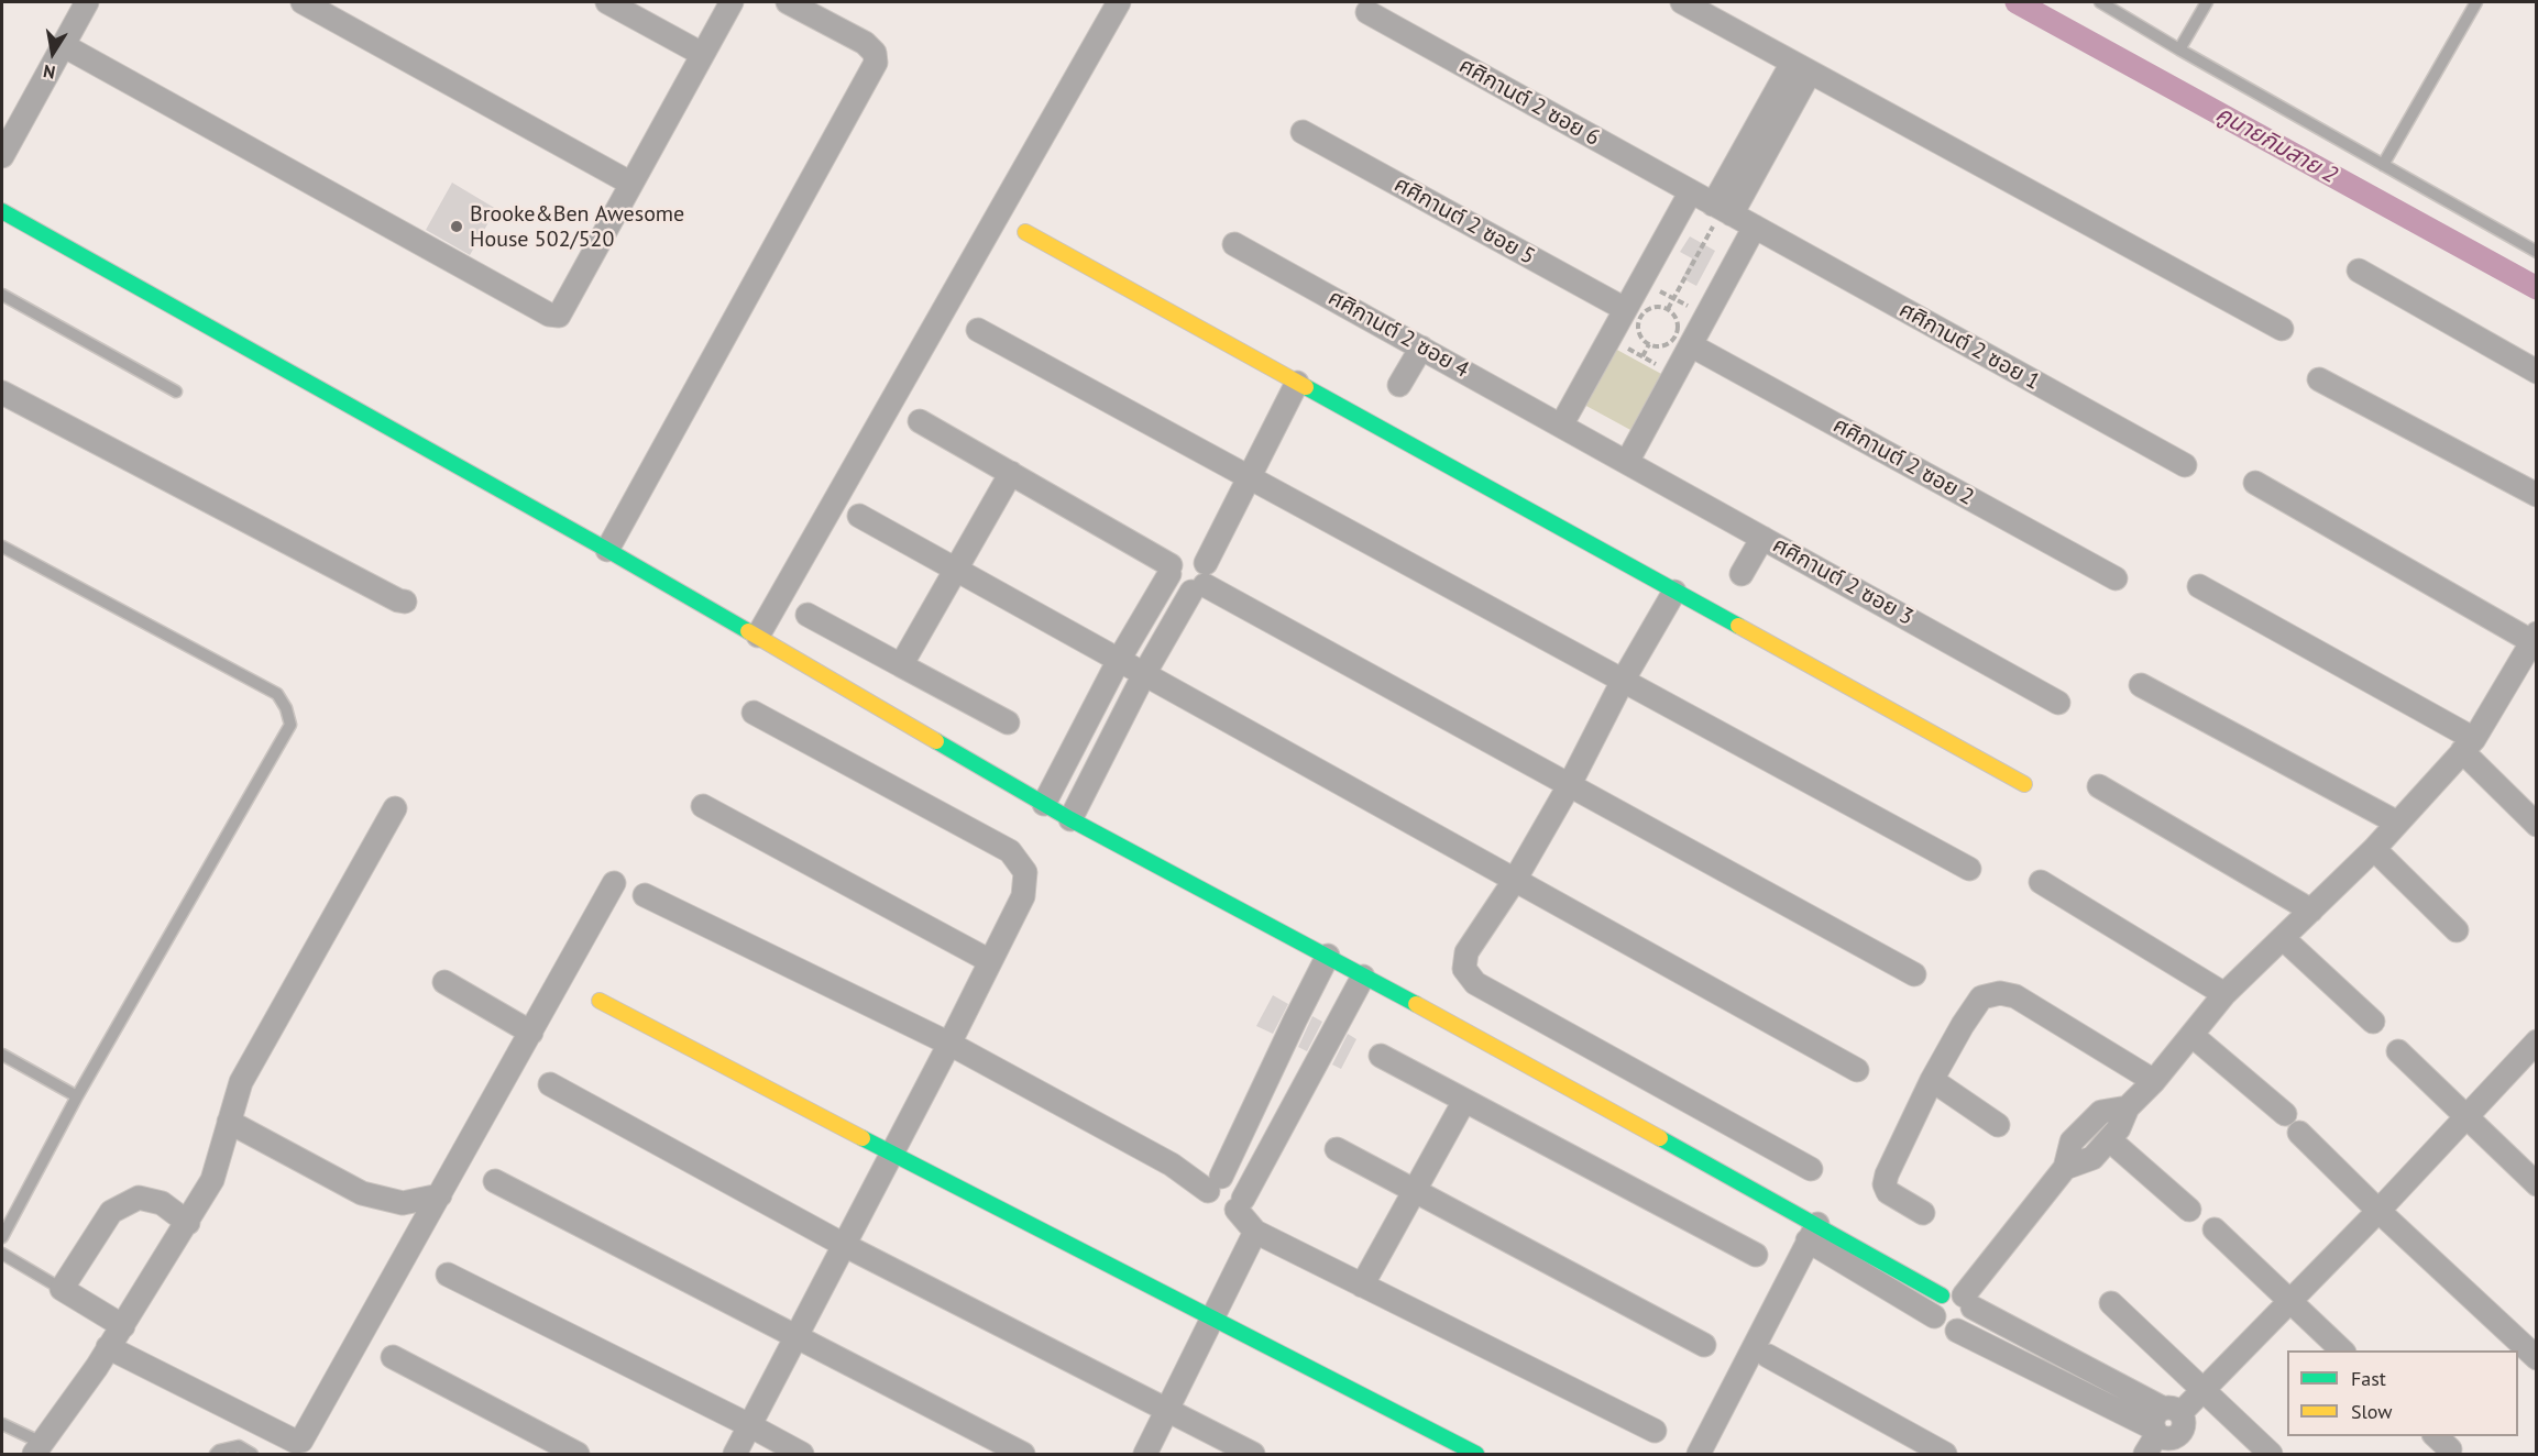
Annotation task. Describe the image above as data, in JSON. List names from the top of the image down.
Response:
{
  "streets": {
    "street": [
      "ศศิกานต์ 2 ซอย 6",
      "ศศิกานต์ 2 ซอย 5",
      "ศศิกานต์ 2 ซอย 4",
      "ศศิกานต์ 2 ซอย 1",
      "ศศิกานต์ 2 ซอย 2",
      "ศศิกานต์ 2 ซอย 3"
    ]
  },
  "crossings": [
    ["ศศิกานต์ 2 ซอย 6", "ศศิกานต์ 2 ซอย 1"],
    ["ศศิกานต์ 2 ซอย 4", "ศศิกานต์ 2 ซอย 3"]
  ],
  "water": ["คูนายกิมสาย 2"],
  "places": ["Brooke&Ben Awesome House 502/520"],
  "legend": ["Fast", "Slow"],
  "north": "bottom"
}
